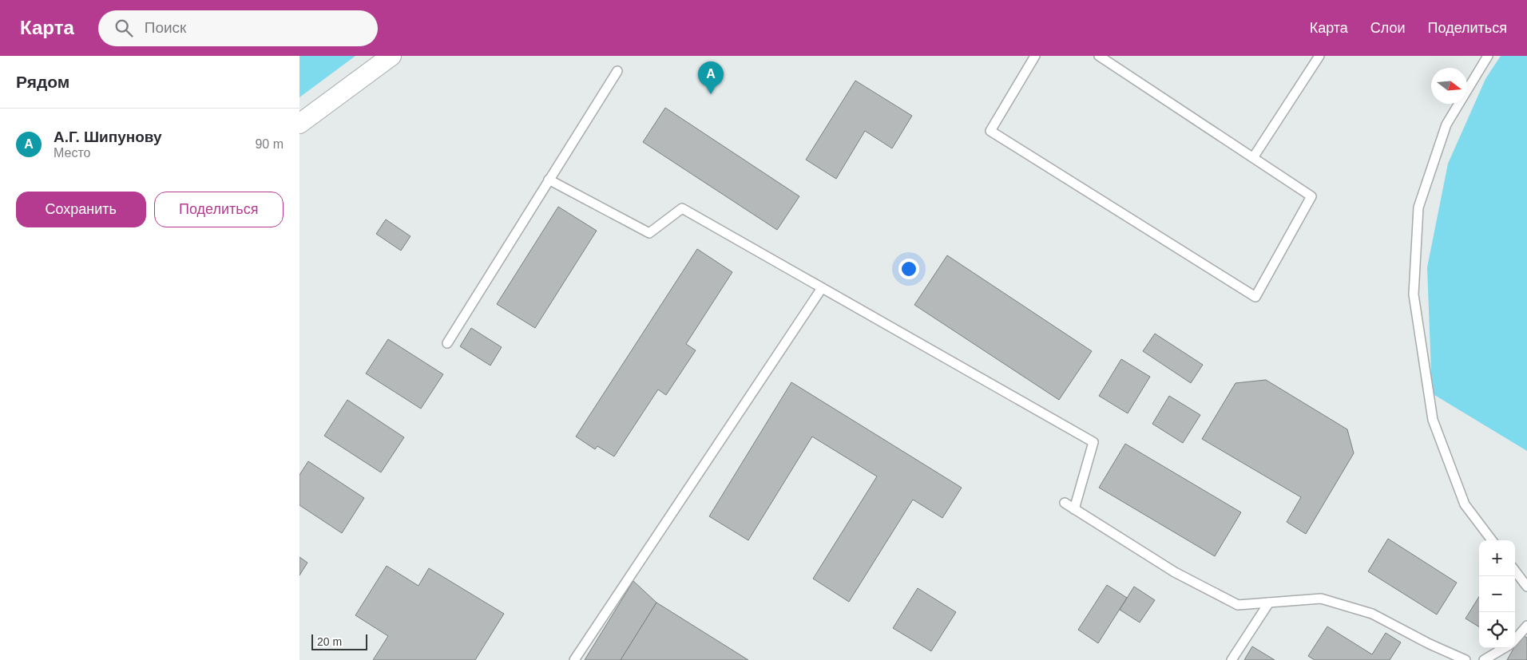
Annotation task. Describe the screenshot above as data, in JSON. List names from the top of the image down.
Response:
{
  "scale_bar": "20 m",
  "north": "right",
  "page": {
    "header": "Карта",
    "search": "Поиск",
    "nav": ["Карта", "Слои", "Поделиться"],
    "heading": "Рядом",
    "pins": "A",
    "list": [
      {
        "mark": "A",
        "name": "А.Г. Шипунову",
        "note": "Место",
        "value": "90 m"
      }
    ],
    "buttons": ["Сохранить", "Поделиться"],
    "map_buttons": ["+", "−"],
    "scale": "20 m"
  }
}
